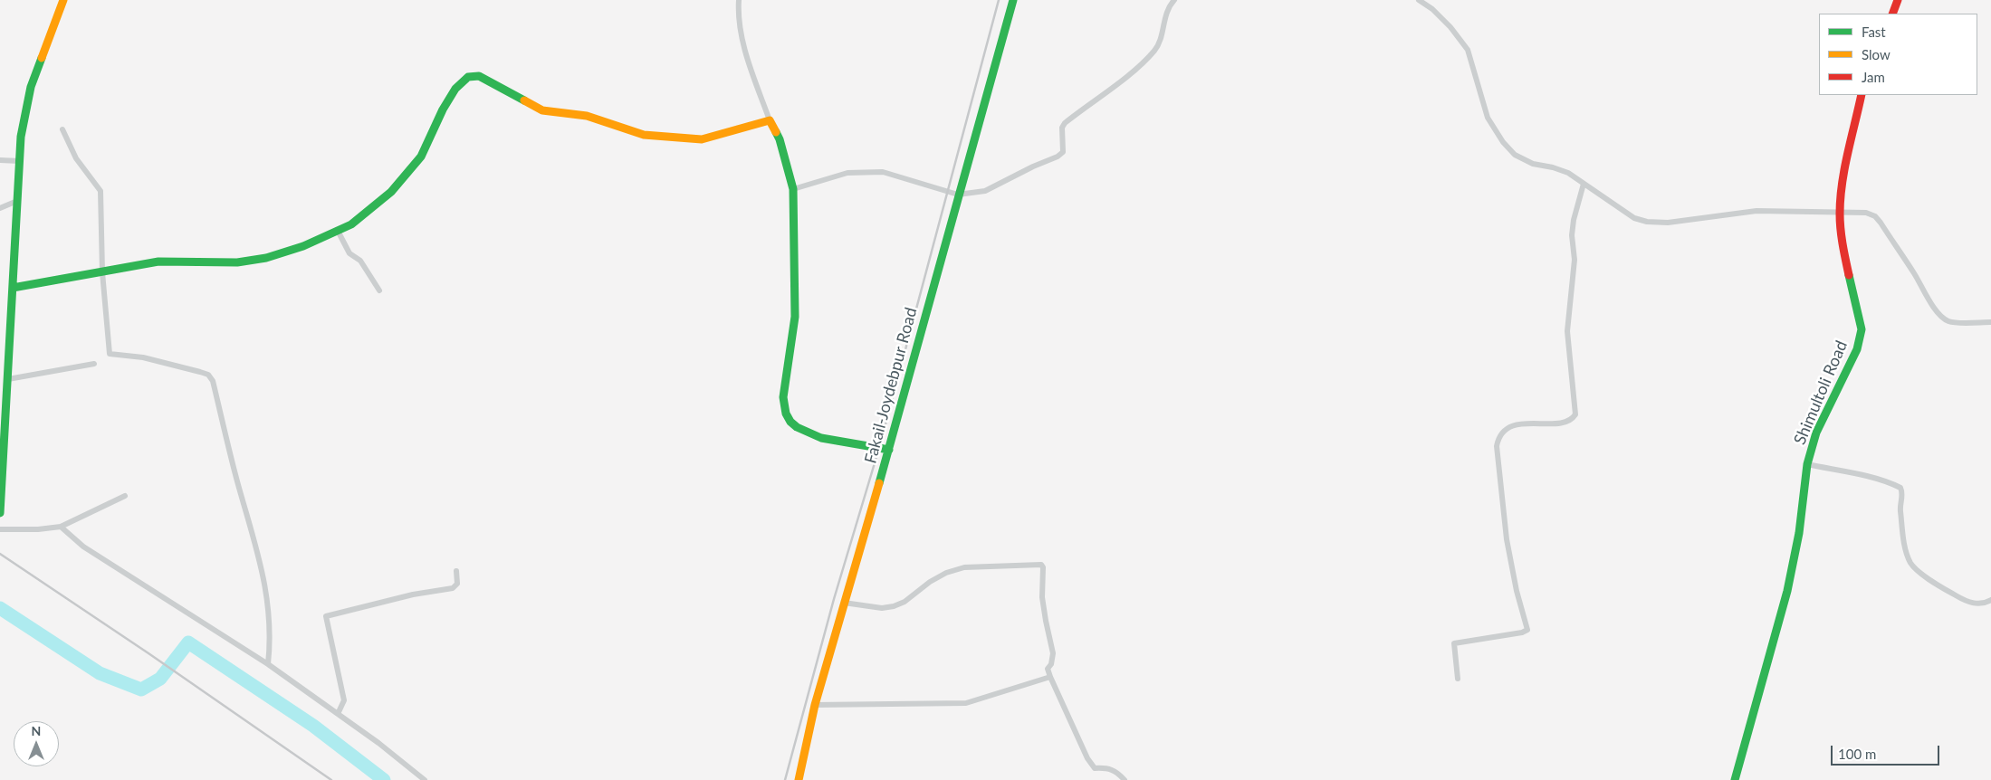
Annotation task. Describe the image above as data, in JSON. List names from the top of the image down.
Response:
{
  "streets": {
    "street": ["Fakail-Joydebpur Road", "Shimultoli Road"]
  },
  "legend": ["Fast", "Slow", "Jam"],
  "scale_bar": "100 m",
  "north": "top"
}
